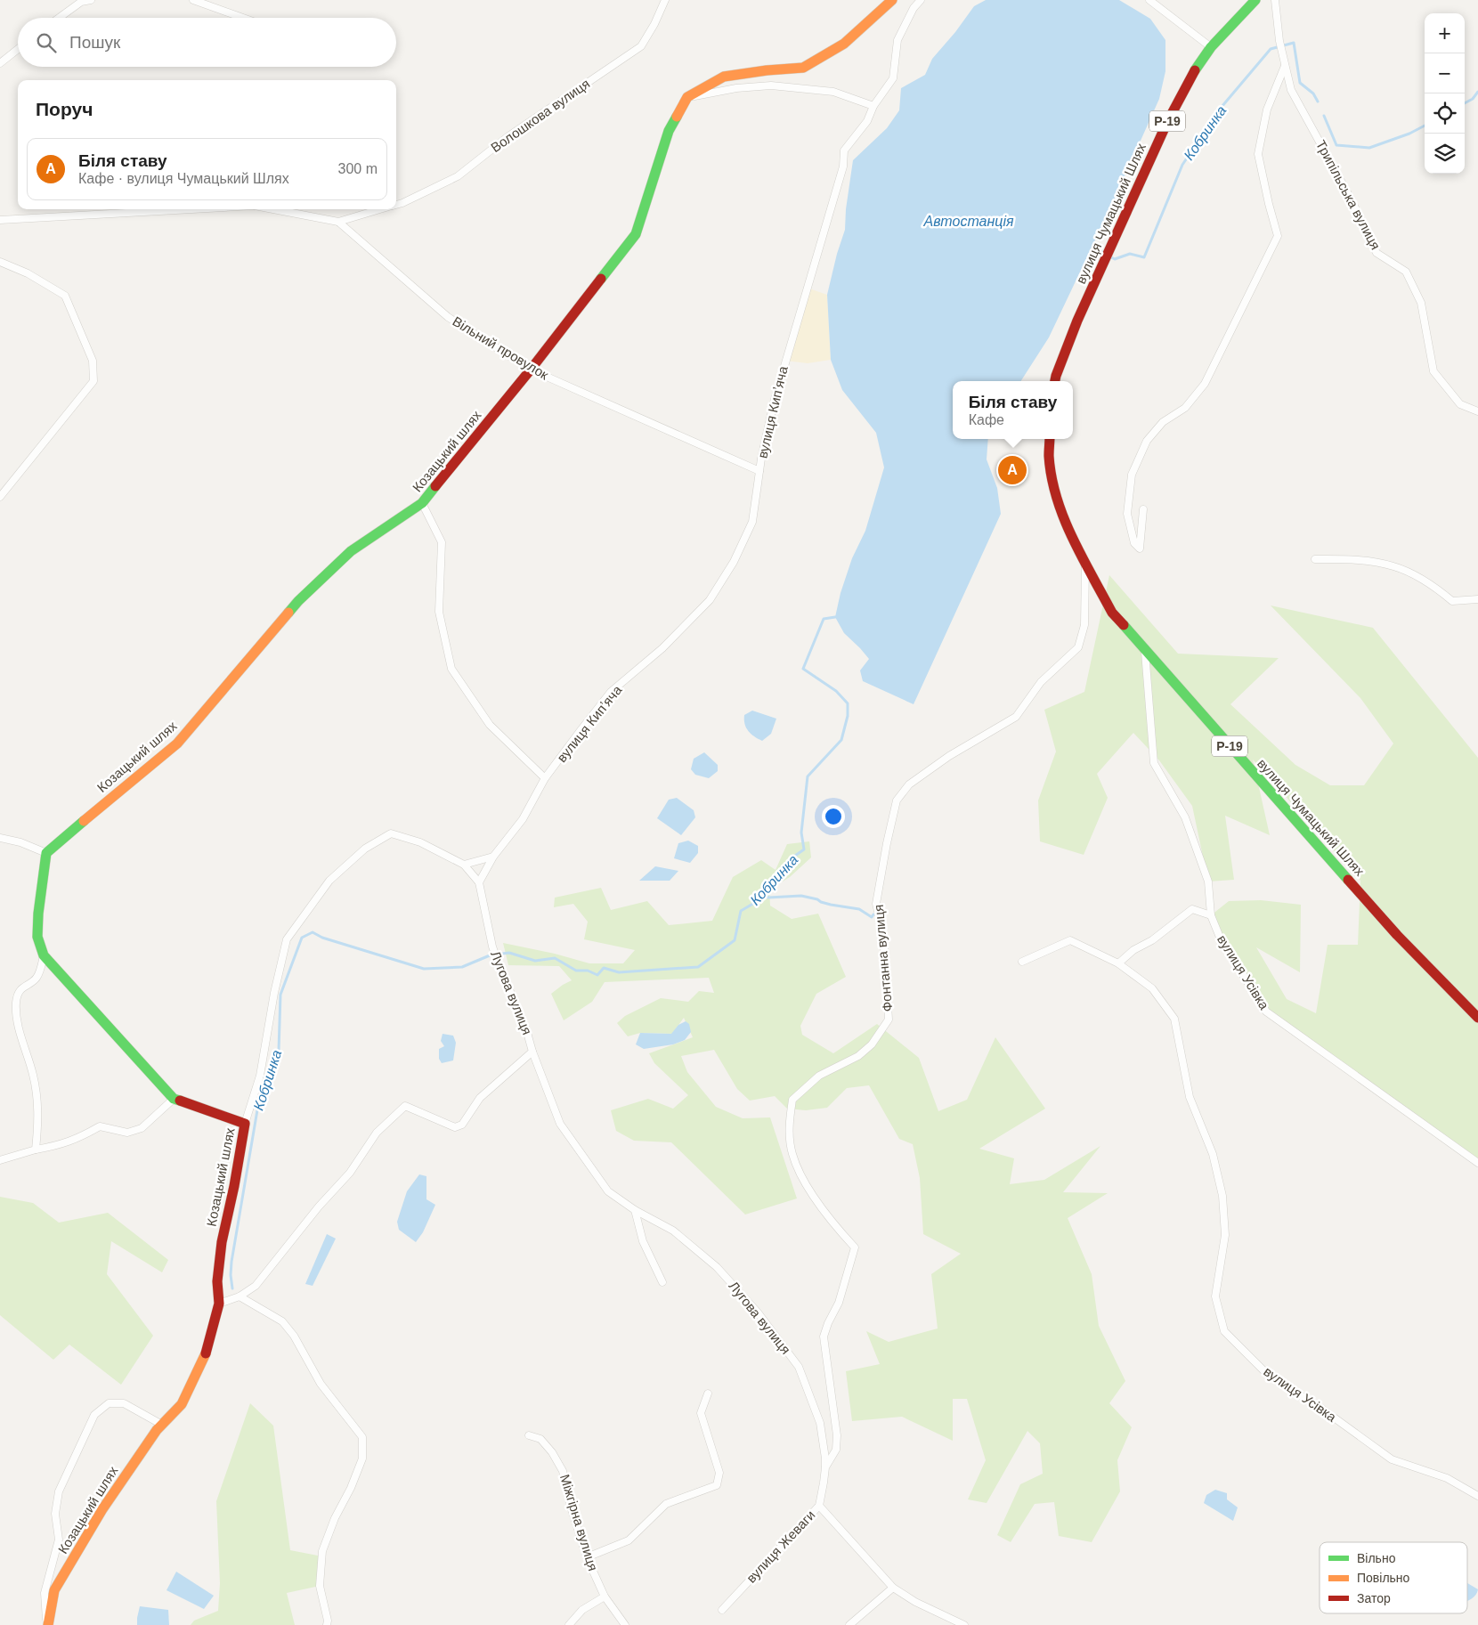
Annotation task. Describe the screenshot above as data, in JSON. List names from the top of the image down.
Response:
{
  "streets": {
    "street": [
      "Волошкова вулиця",
      "Р-19",
      "Трипільська вулиця",
      "вулиця Чумацький Шлях",
      "Вільний провулок",
      "вулиця Кипʼяча",
      "Козацький шлях",
      "Фонтанна вулиця",
      "вулиця Усівка",
      "Лугова вулиця",
      "Міжгірна вулиця",
      "вулиця Жеваги"
    ]
  },
  "crossings": [
    ["Волошкова вулиця", "Вільний провулок"],
    ["вулиця Чумацький Шлях", "Фонтанна вулиця"],
    ["вулиця Чумацький Шлях", "вулиця Усівка"],
    ["Вільний провулок", "вулиця Кипʼяча"],
    ["Вільний провулок", "Козацький шлях"],
    ["вулиця Кипʼяча", "Лугова вулиця"],
    ["Фонтанна вулиця", "Лугова вулиця"],
    ["Лугова вулиця", "вулиця Жеваги"]
  ],
  "water": ["Кобринка", "Автостанція"],
  "legend": ["Вільно", "Повільно", "Затор"],
  "page": {
    "map_buttons": ["+", "−"],
    "search": "Пошук",
    "heading": "Поруч",
    "list": [
      {
        "mark": "A",
        "name": "Біля ставу",
        "note": "Кафе · вулиця Чумацький Шлях",
        "value": "300 m"
      }
    ],
    "popup": ["Біля ставу", "Кафе"],
    "pins": "A"
  }
}
